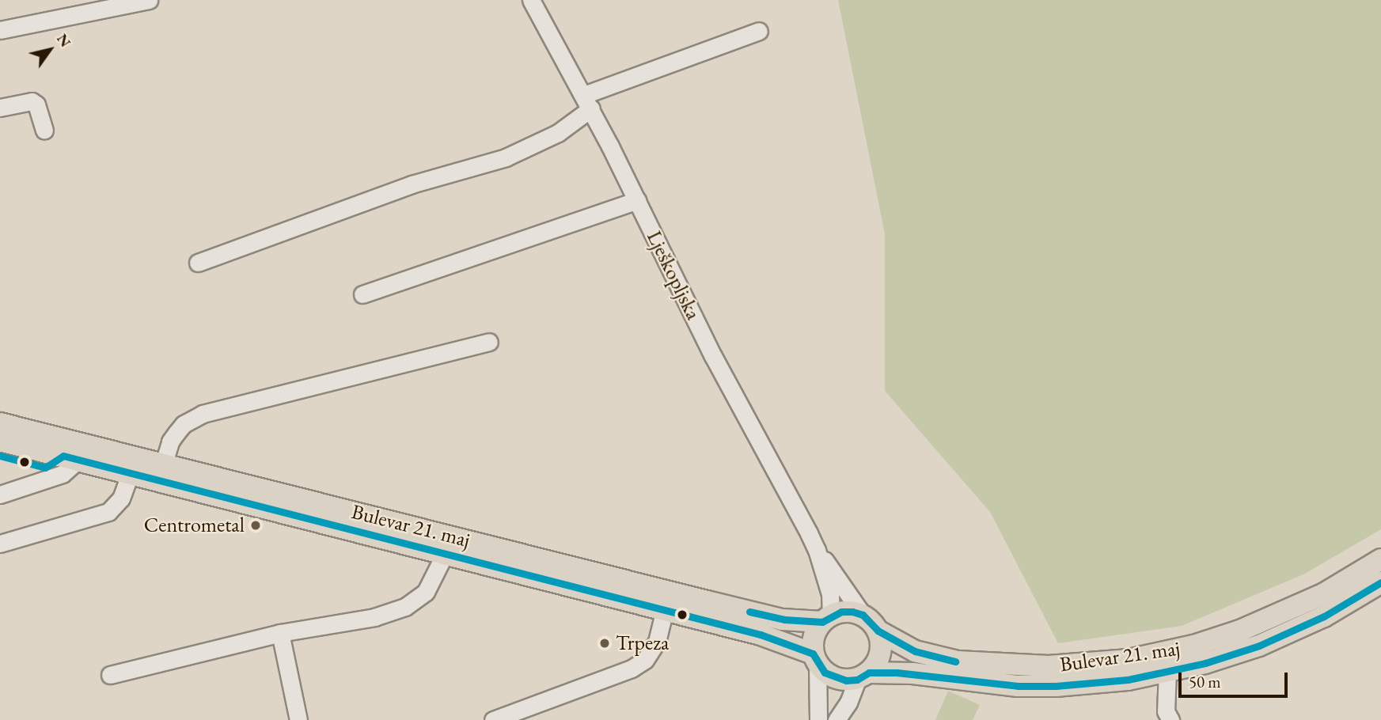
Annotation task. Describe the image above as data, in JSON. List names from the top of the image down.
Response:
{
  "streets": {
    "main road": ["Bulevar 21. maj"],
    "street": ["Lješkopljska"]
  },
  "crossings": [
    ["Lješkopljska", "Bulevar 21. maj"]
  ],
  "places": ["Centrometal", "Trpeza"],
  "scale_bar": "50 m",
  "north": "top right"
}
